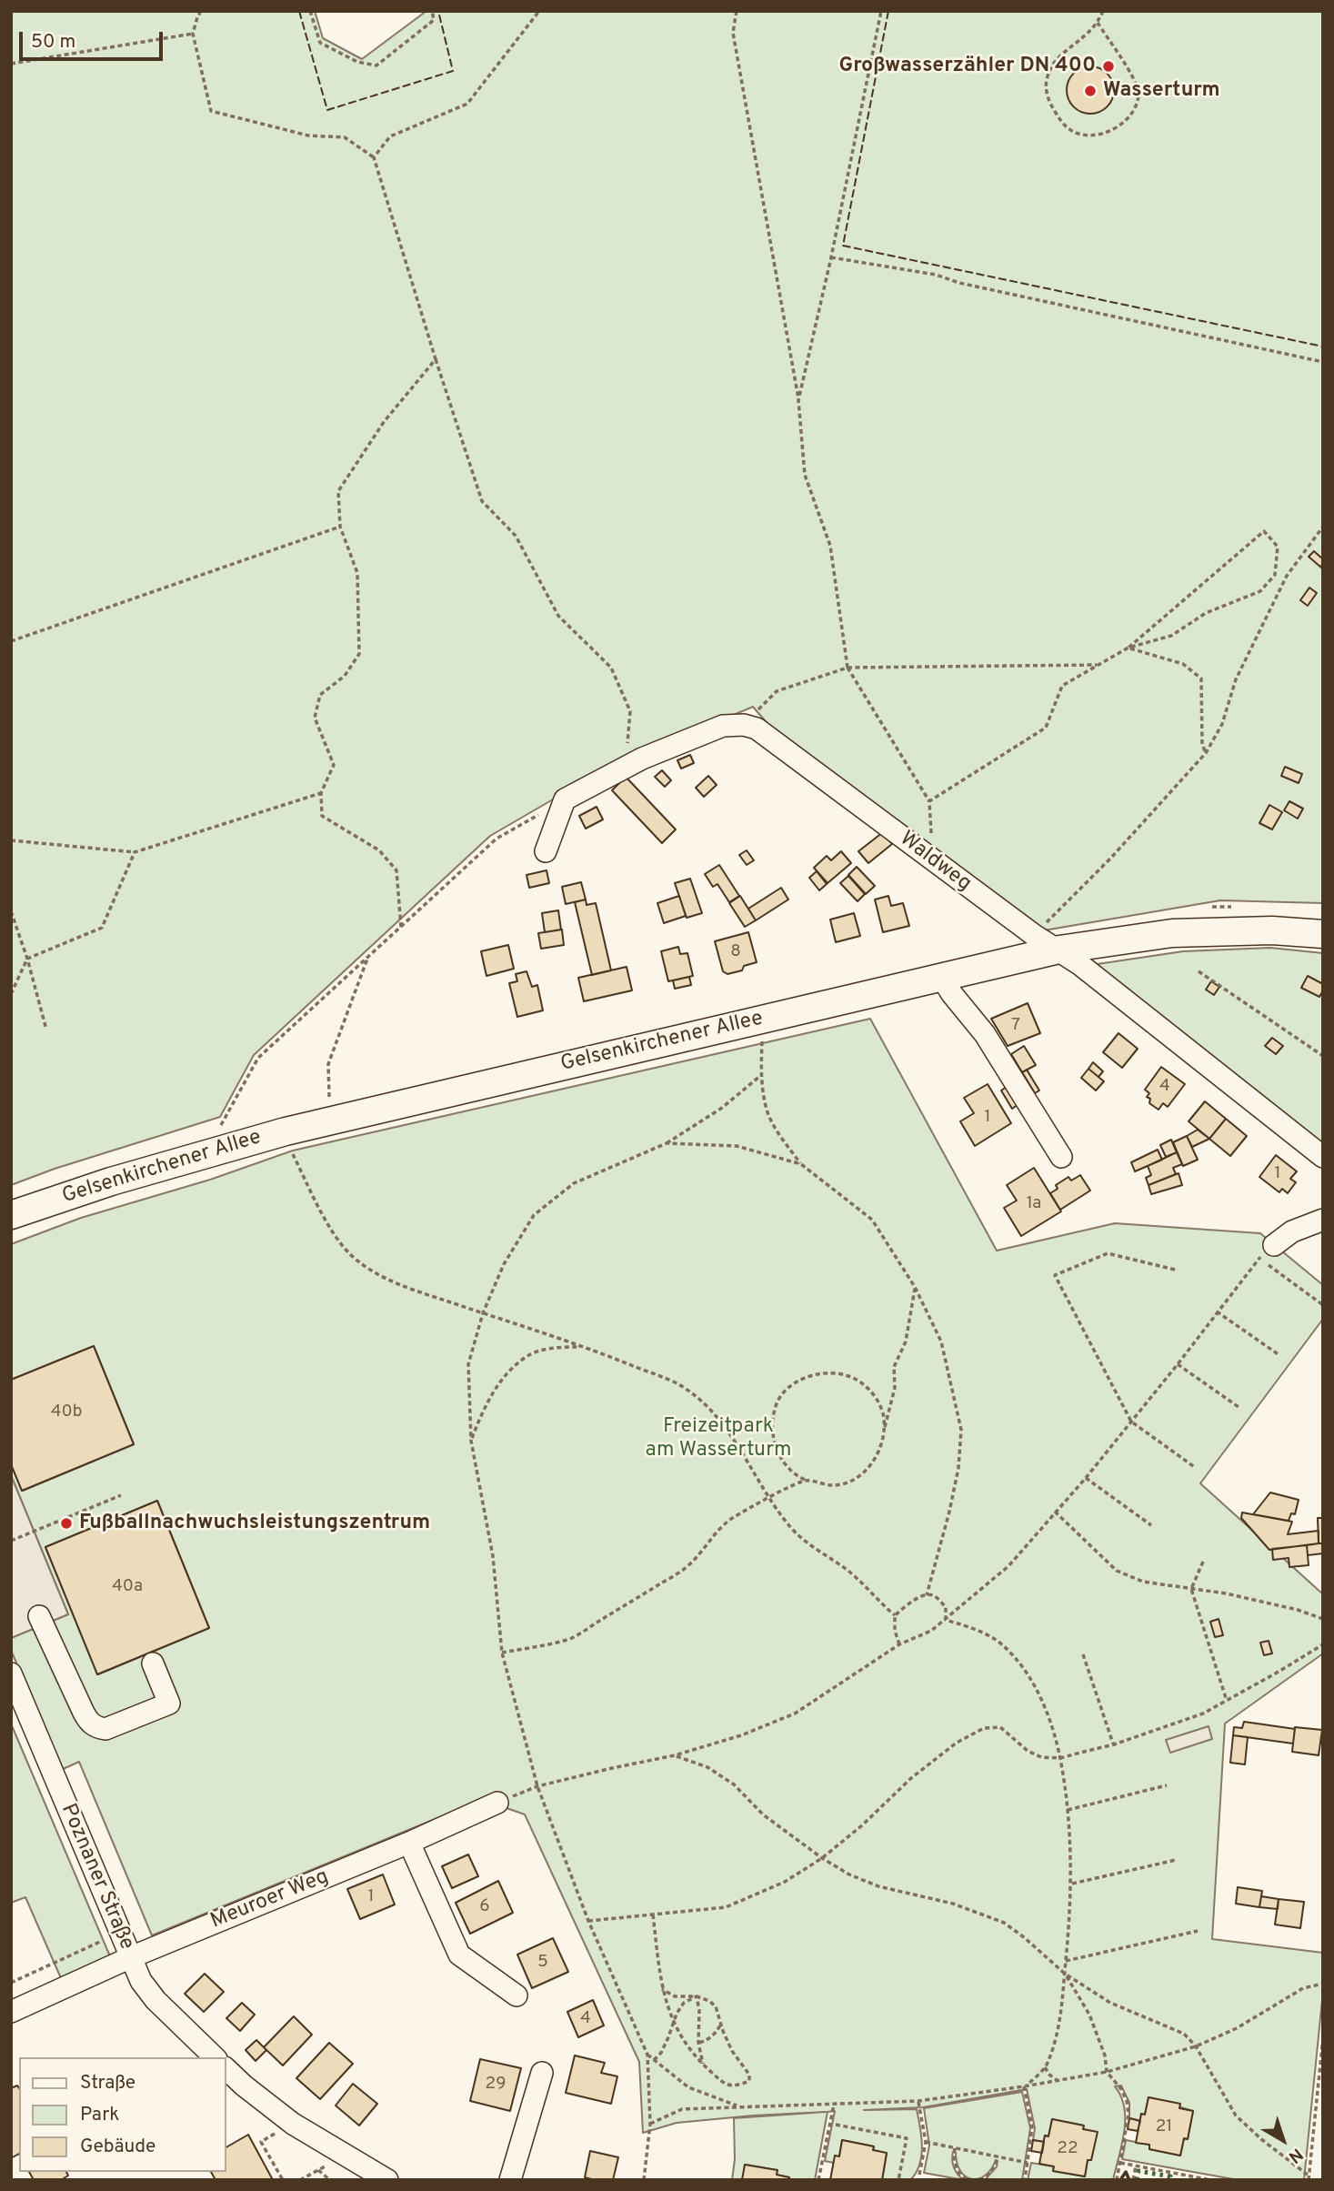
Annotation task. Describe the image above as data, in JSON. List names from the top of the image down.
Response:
{
  "streets": {
    "main road": ["Gelsenkirchener Allee"],
    "street": ["Waldweg", "Poznaner Straße", "Meuroer Weg"]
  },
  "crossings": [
    ["Waldweg", "Gelsenkirchener Allee"],
    ["Poznaner Straße", "Meuroer Weg"]
  ],
  "parks": ["Freizeitpark am Wasserturm"],
  "places": ["Großwasserzähler DN 400", "Wasserturm", "Fußballnachwuchsleistungszentrum"],
  "house_numbers": [
    "8",
    "7",
    "4",
    "1",
    "1",
    "1a",
    "40b",
    "40a",
    "1",
    "6",
    "5",
    "4",
    "29",
    "21",
    "22"
  ],
  "legend": ["Straße", "Park", "Gebäude"],
  "scale_bar": "50 m",
  "north": "bottom right"
}
